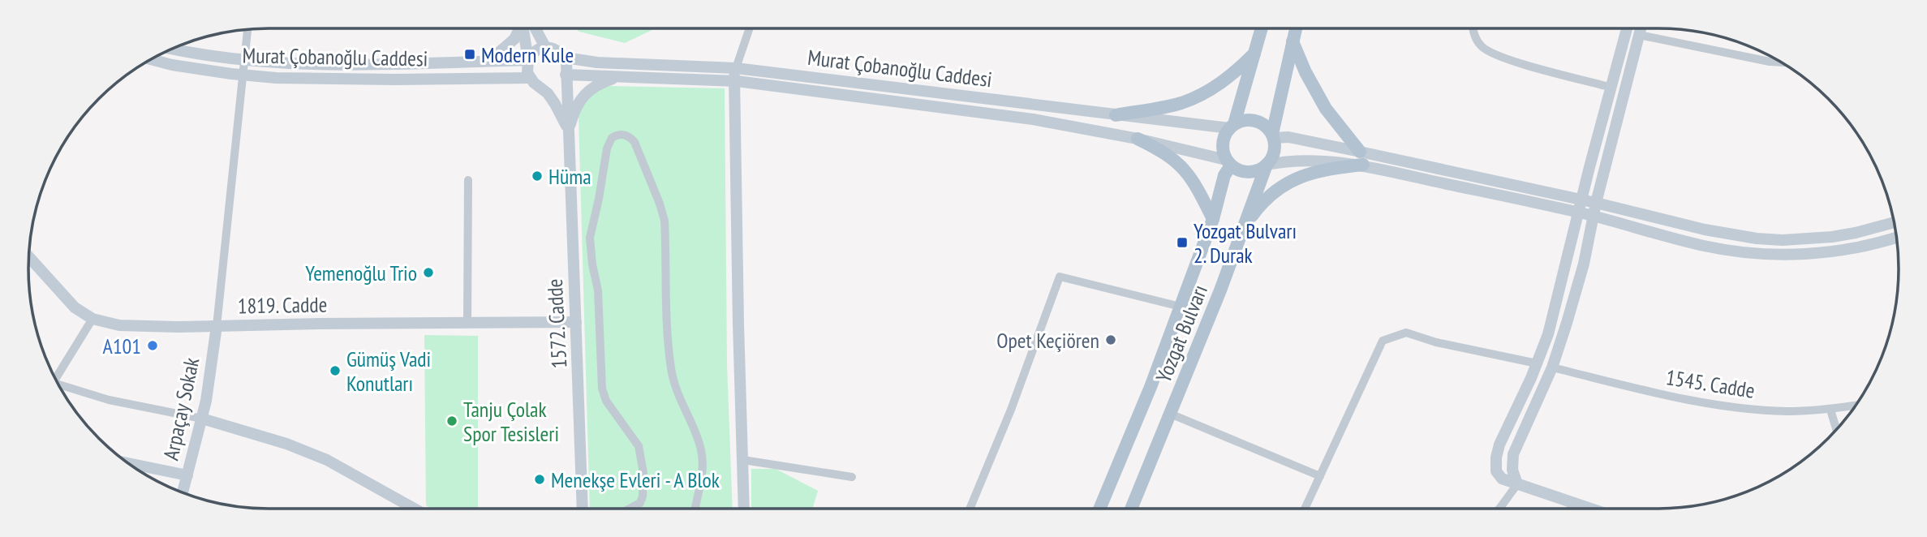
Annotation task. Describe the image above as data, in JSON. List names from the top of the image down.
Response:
{
  "streets": {
    "main road": [
      "Murat Çobanoğlu Caddesi",
      "1819. Cadde",
      "1572. Cadde",
      "Yozgat Bulvarı",
      "Arpaçay Sokak"
    ],
    "street": ["1545. Cadde"]
  },
  "crossings": [
    ["Murat Çobanoğlu Caddesi", "1572. Cadde"],
    ["Murat Çobanoğlu Caddesi", "Yozgat Bulvarı"],
    ["1819. Cadde", "1572. Cadde"],
    ["1819. Cadde", "Arpaçay Sokak"]
  ],
  "places": {
    "transit": ["Modern Kule", "Yozgat Bulvarı 2. Durak"],
    "other": [
      "Hüma",
      "Yemenoğlu Trio",
      "Opet Keçiören",
      "A101",
      "Gümüş Vadi Konutları",
      "Tanju Çolak Spor Tesisleri",
      "Menekşe Evleri - A Blok"
    ]
  }
}
